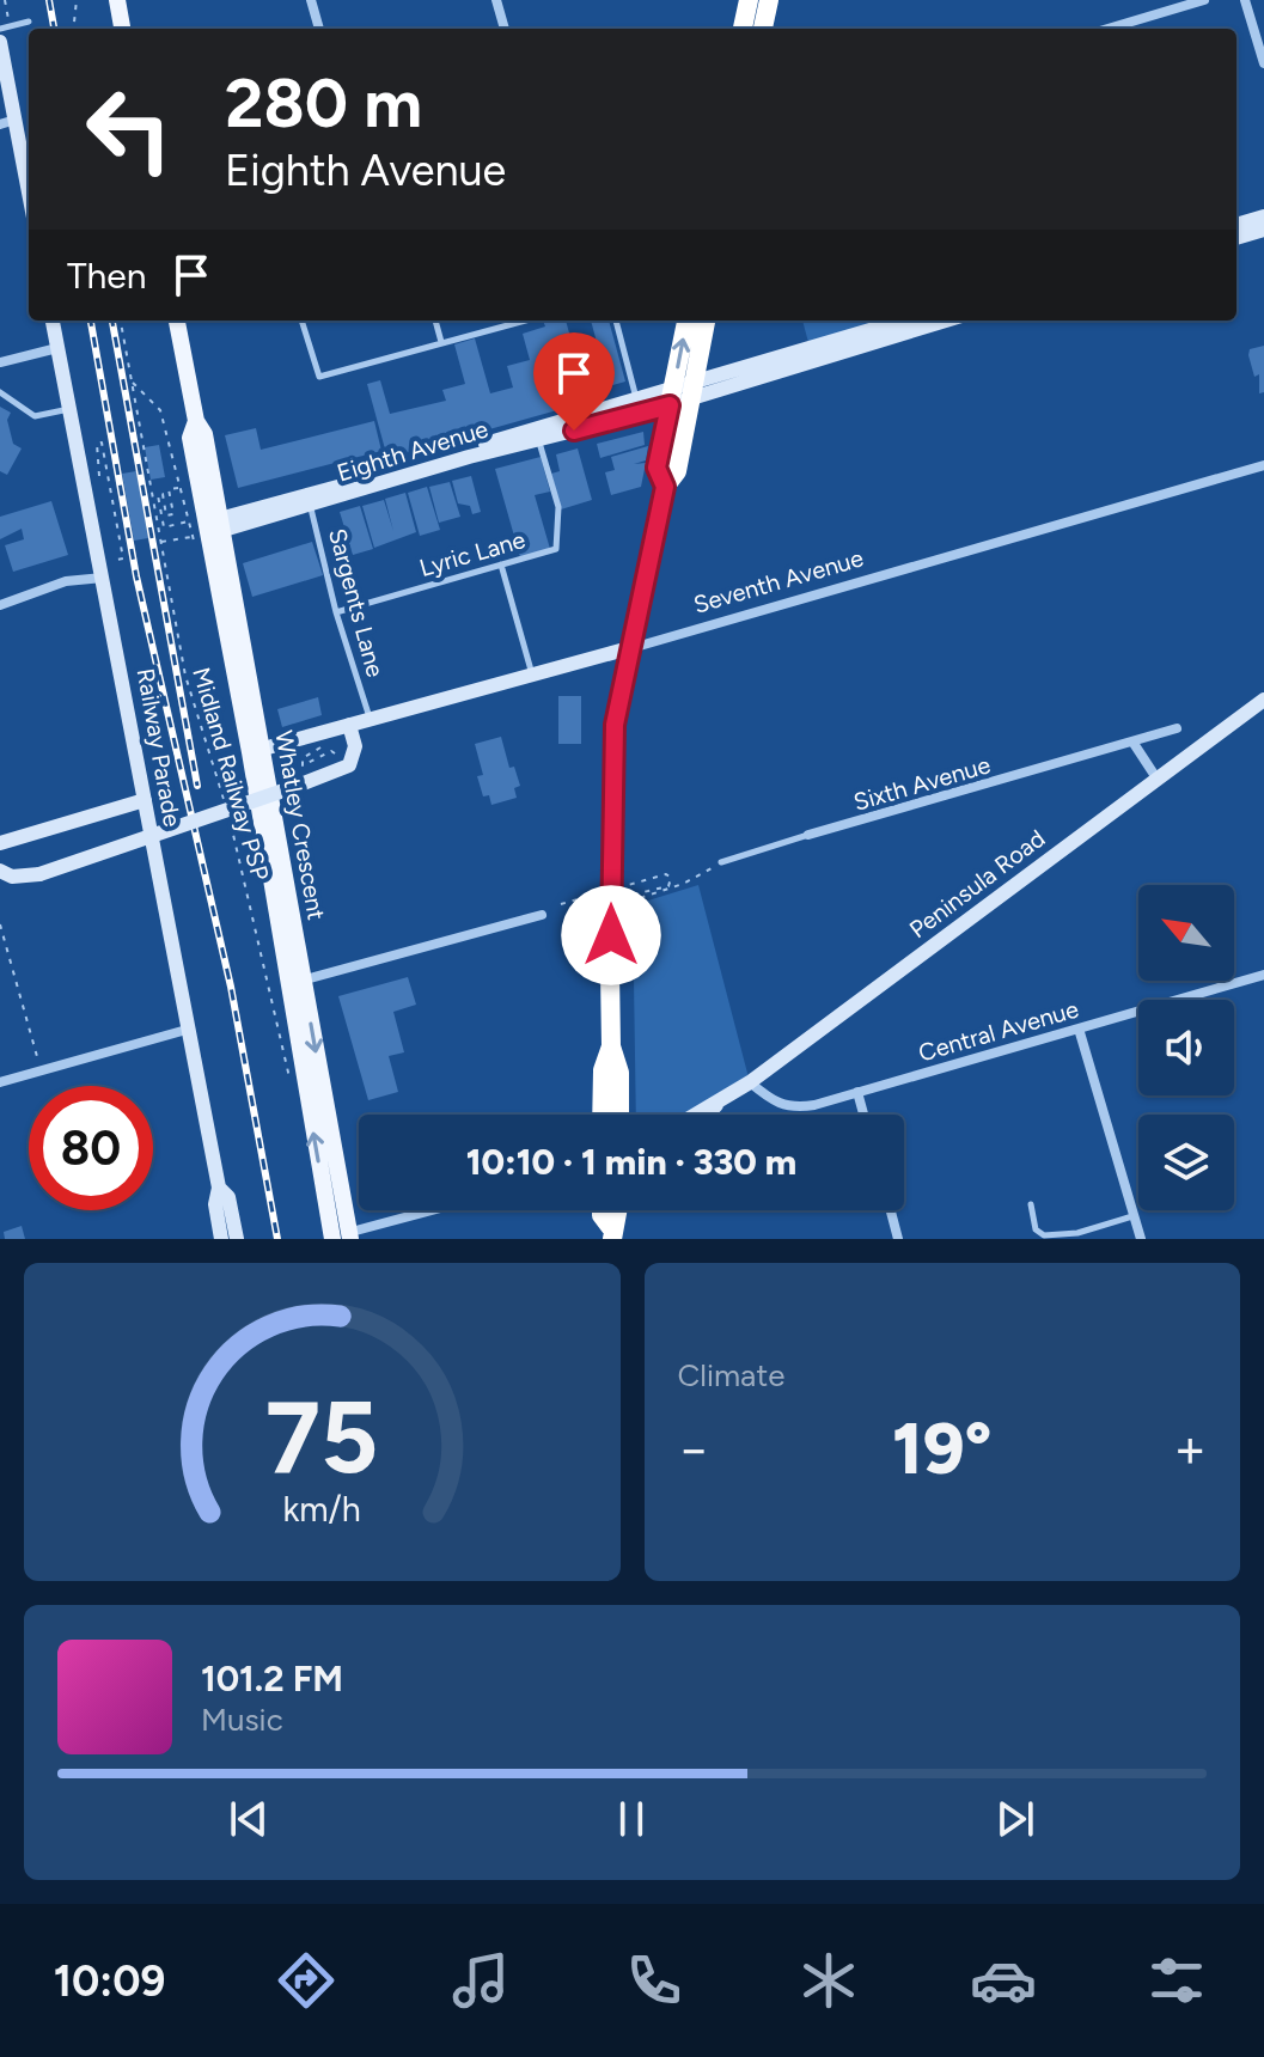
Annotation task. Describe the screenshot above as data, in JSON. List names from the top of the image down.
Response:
{
  "streets": {
    "main road": ["Whatley Crescent"],
    "street": [
      "Eighth Avenue",
      "Seventh Avenue",
      "Railway Parade",
      "Sixth Avenue",
      "Peninsula Road",
      "Central Avenue"
    ],
    "lane": ["Lyric Lane", "Sargents Lane"],
    "path": ["Midland Railway PSP"]
  },
  "crossings": [
    ["Eighth Avenue", "Lyric Lane"],
    ["Eighth Avenue", "Sargents Lane"],
    ["Eighth Avenue", "Whatley Crescent"],
    ["Lyric Lane", "Sargents Lane"],
    ["Seventh Avenue", "Sargents Lane"],
    ["Seventh Avenue", "Whatley Crescent"],
    ["Peninsula Road", "Central Avenue"]
  ],
  "north": "top left",
  "page": {
    "turn": ["280 m", "Eighth Avenue"],
    "then": "Then",
    "limit": "80",
    "trip": "10:10 · 1 min · 330 m",
    "tile": "Climate",
    "heat": ["−", "19°", "+"],
    "song": ["101.2 FM", "Music"],
    "tabs": "10:09",
    "gauge": ["75", "km/h"]
  }
}
